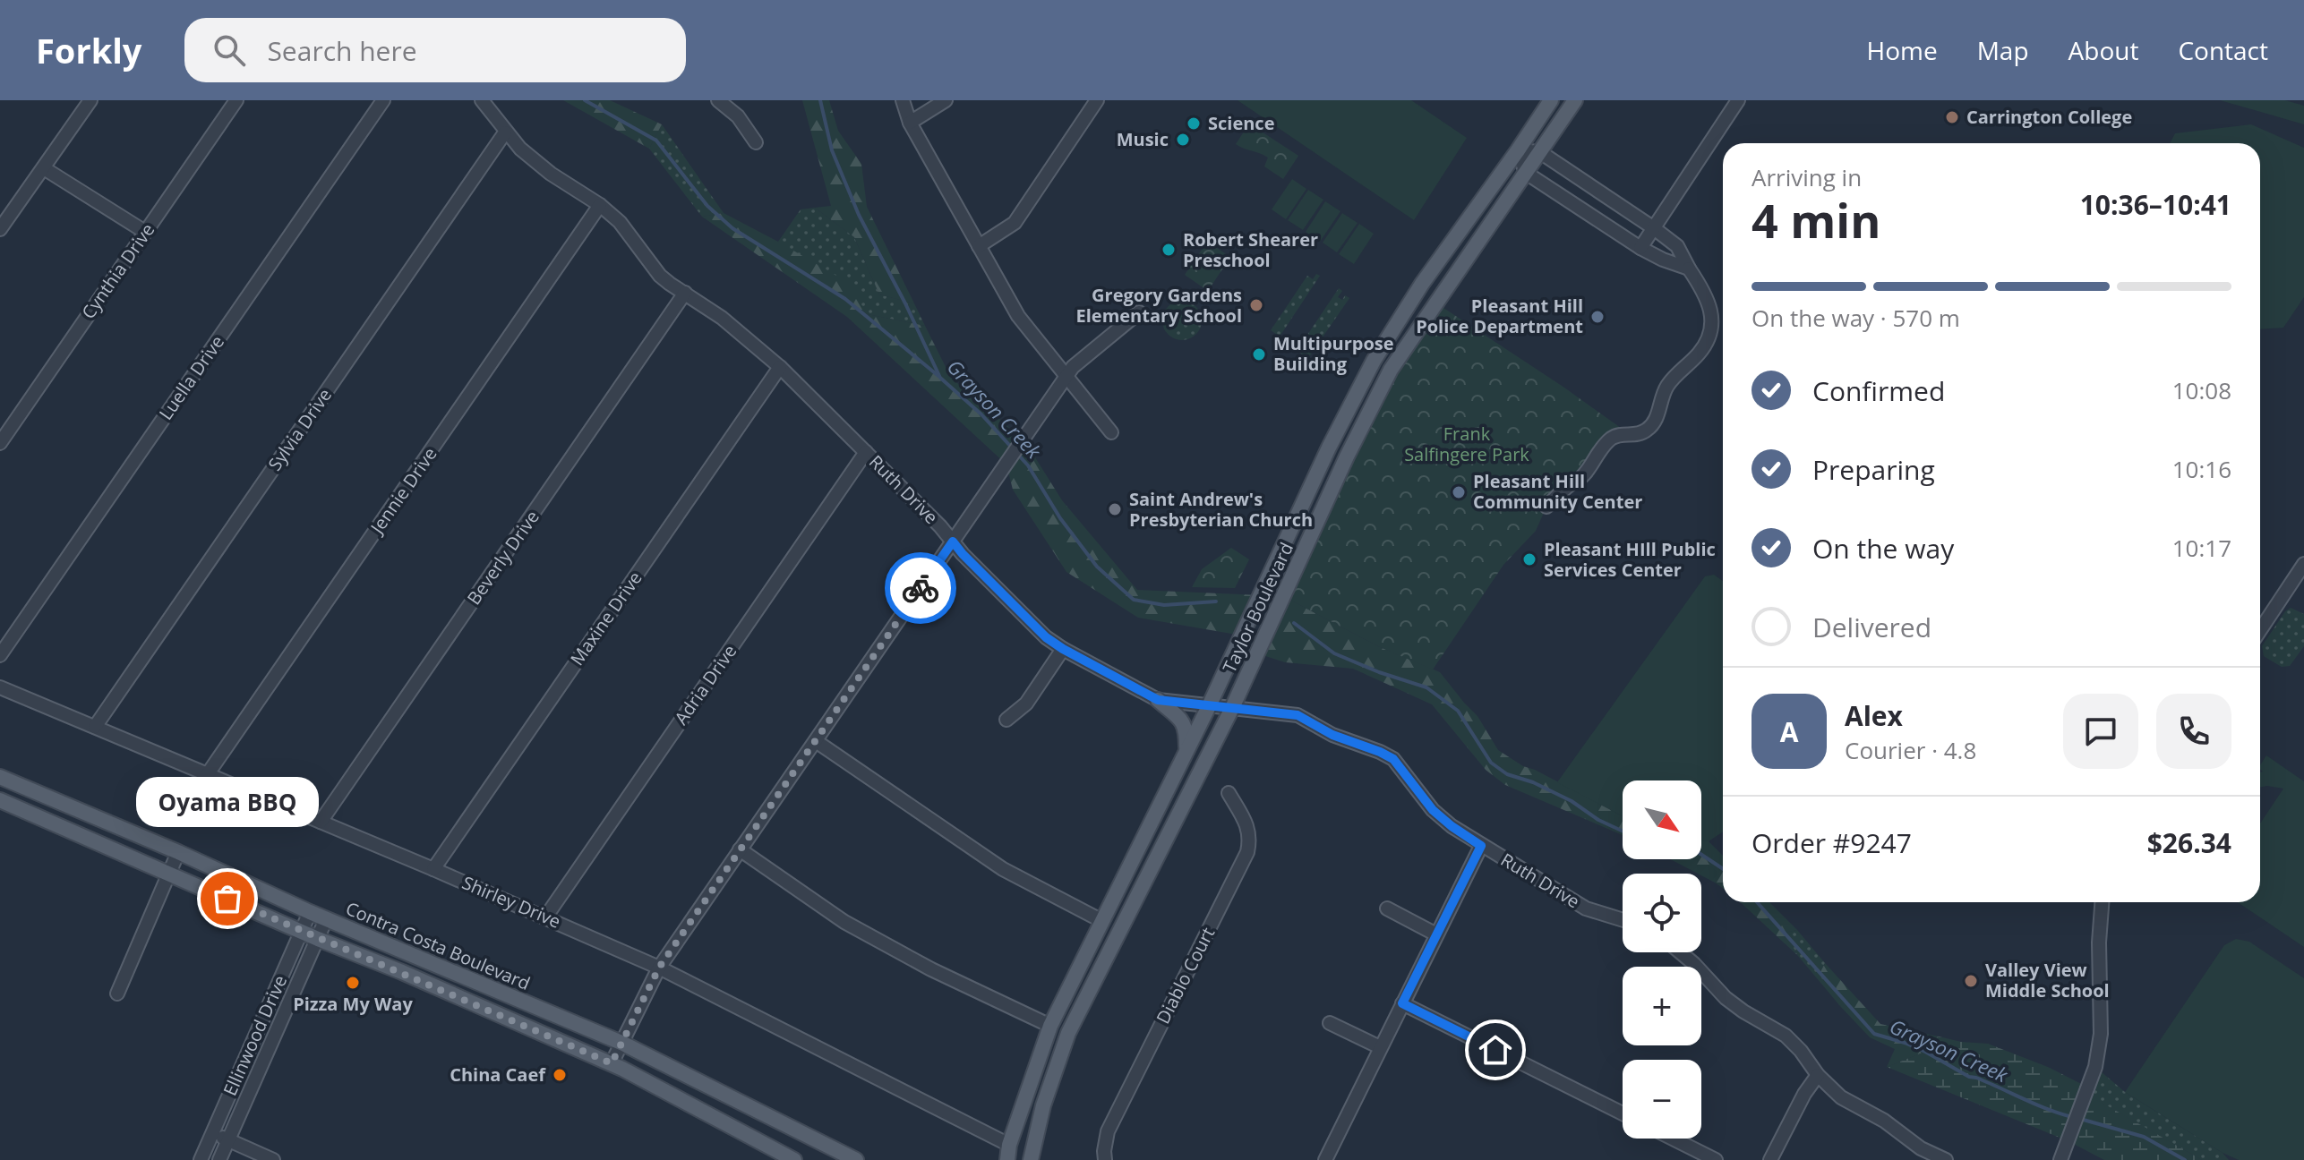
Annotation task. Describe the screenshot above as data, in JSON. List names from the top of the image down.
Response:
{
  "streets": {
    "main road": ["Taylor Boulevard", "Contra Costa Boulevard"],
    "street": [
      "Cynthia Drive",
      "Luella Drive",
      "Sylvia Drive",
      "Ruth Drive",
      "Jennie Drive",
      "Beverly Drive",
      "Maxine Drive",
      "Adria Drive",
      "Shirley Drive",
      "Diablo Court",
      "Ellinwood Drive"
    ]
  },
  "crossings": [
    ["Sylvia Drive", "Ruth Drive"],
    ["Sylvia Drive", "Shirley Drive"],
    ["Ruth Drive", "Jennie Drive"],
    ["Ruth Drive", "Beverly Drive"],
    ["Ruth Drive", "Taylor Boulevard"],
    ["Ruth Drive", "Maxine Drive"],
    ["Ruth Drive", "Adria Drive"],
    ["Jennie Drive", "Shirley Drive"],
    ["Beverly Drive", "Shirley Drive"],
    ["Taylor Boulevard", "Shirley Drive"],
    ["Maxine Drive", "Shirley Drive"],
    ["Adria Drive", "Shirley Drive"],
    ["Contra Costa Boulevard", "Ellinwood Drive"]
  ],
  "water": ["Grayson Creek"],
  "parks": ["Frank Salfingere Park"],
  "places": [
    "Carrington College",
    "Science",
    "Music",
    "Robert Shearer Preschool",
    "Gregory Gardens Elementary School",
    "Pleasant Hill Police Department",
    "Multipurpose Building",
    "Pleasant Hill Community Center",
    "Saint Andrew's Presbyterian Church",
    "Pleasant HIll Public Services Center",
    "Oyama BBQ",
    "Valley View Middle School",
    "Pizza My Way",
    "China Caef"
  ],
  "north": "bottom right",
  "page": {
    "header": "Forkly",
    "search": "Search here",
    "nav": [
      "Home",
      "Map",
      "About",
      "Contact"
    ],
    "heading": ["4 min", "Arriving in", "10:36–10:41"],
    "panel": [
      "Alex",
      "Courier · 4.8",
      "Order #9247",
      "$26.34"
    ],
    "bar": "On the way · 570 m",
    "list": [
      ["Confirmed", "10:08"],
      ["Preparing", "10:16"],
      ["On the way", "10:17"],
      "Delivered"
    ],
    "round": "A",
    "bubble": "Oyama BBQ",
    "map_buttons": ["+", "−"]
  }
}
